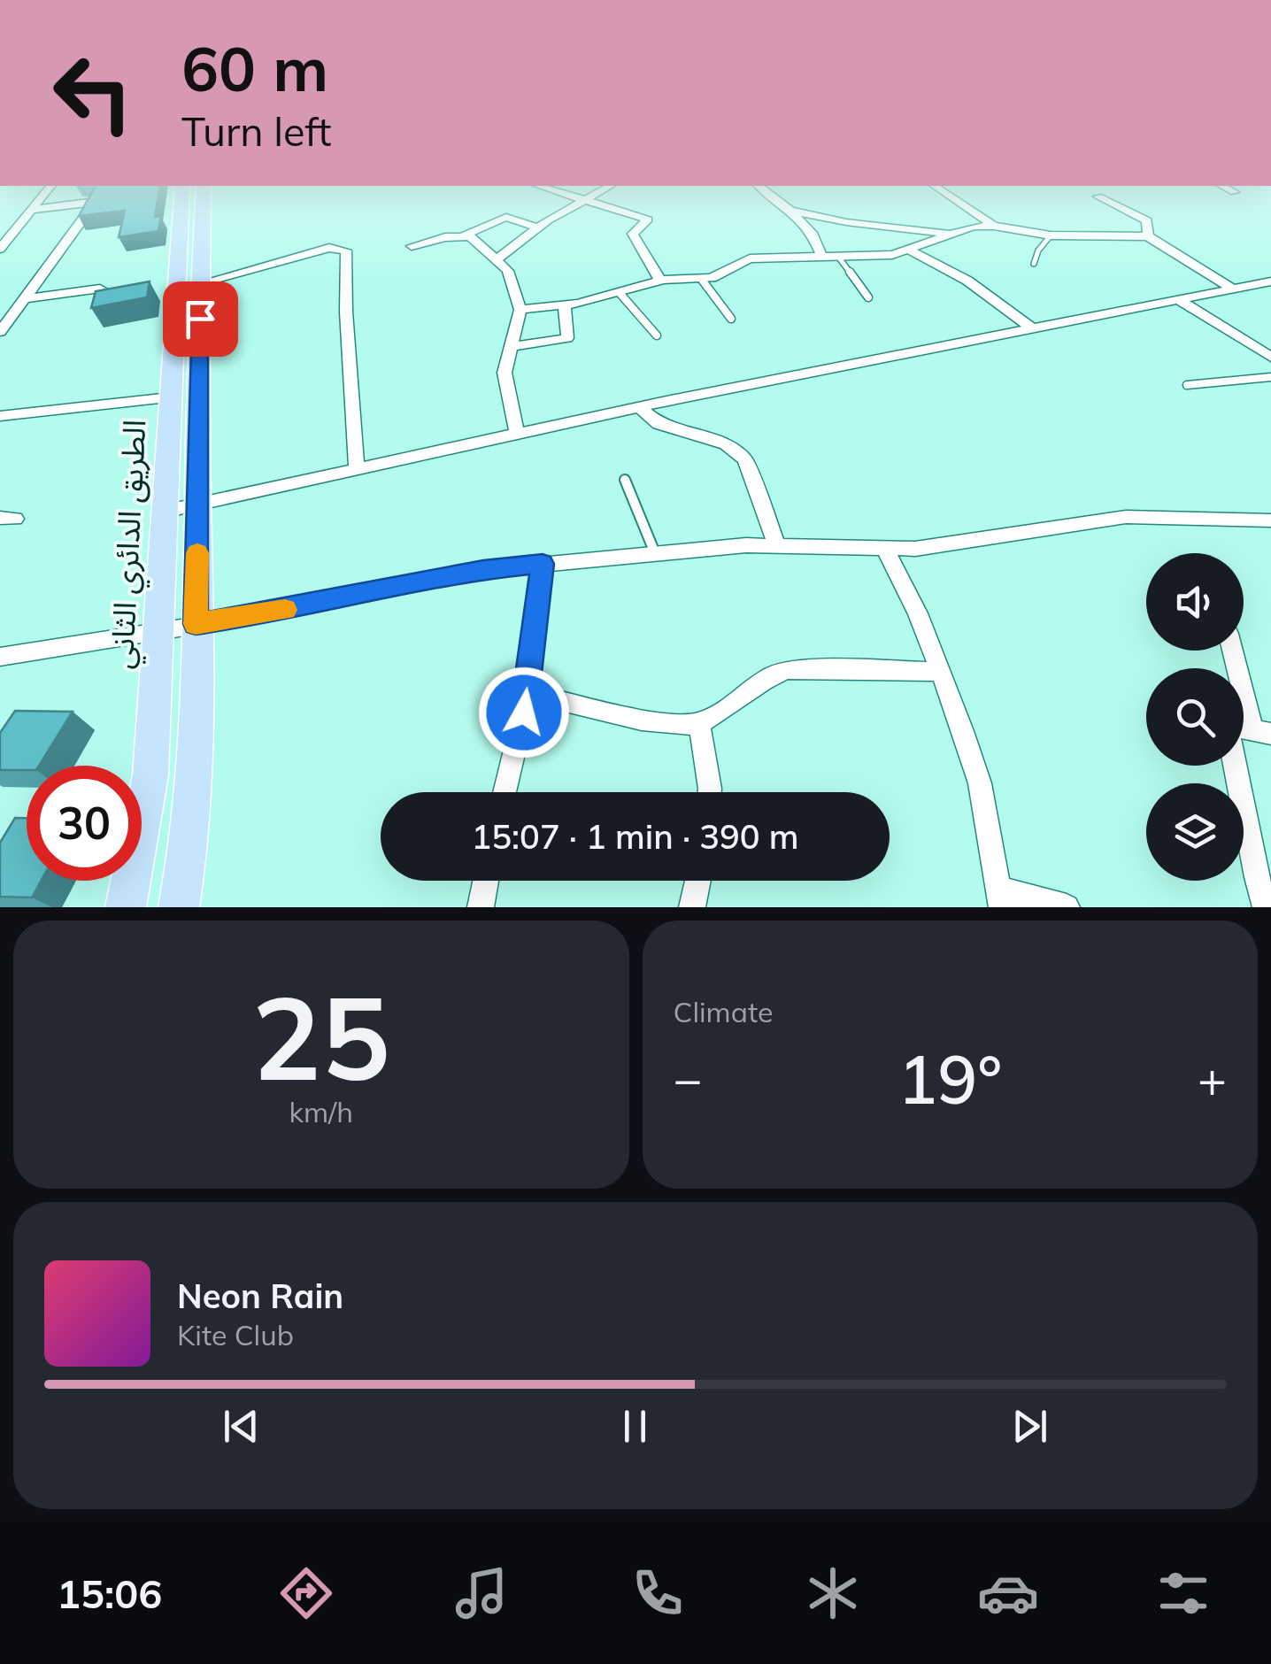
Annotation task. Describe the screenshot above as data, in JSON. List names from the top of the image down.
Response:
{
  "streets": {
    "main road": ["الطريق الدائري الثاني"]
  },
  "page": {
    "turn": ["60 m", "Turn left"],
    "limit": "30",
    "trip": "15:07 · 1 min · 390 m",
    "tile": [
      ["25", "km/h"],
      "Climate"
    ],
    "heat": ["−", "19°", "+"],
    "song": ["Neon Rain", "Kite Club"],
    "tabs": "15:06"
  }
}
